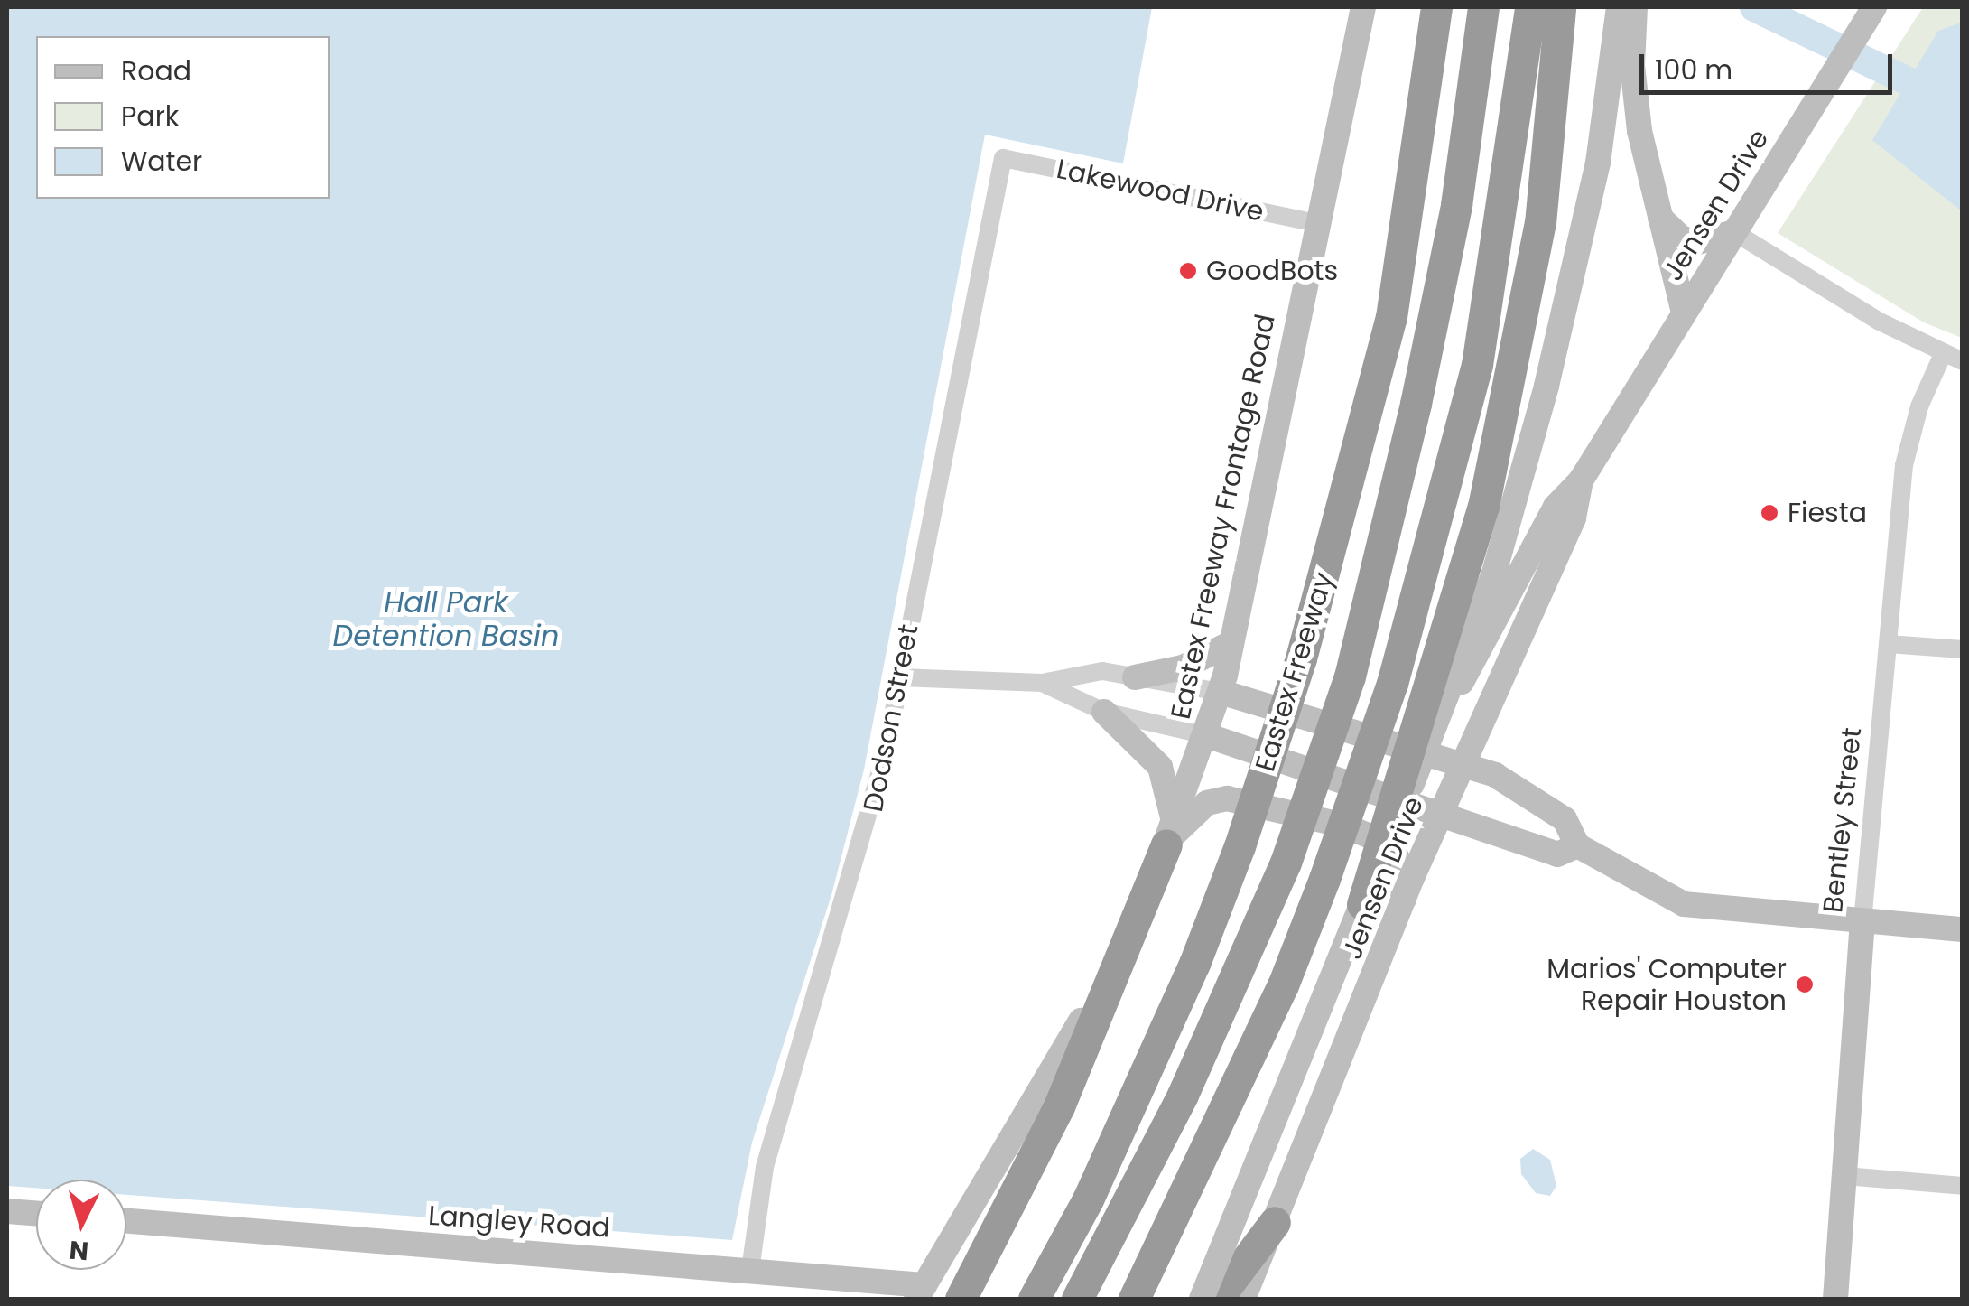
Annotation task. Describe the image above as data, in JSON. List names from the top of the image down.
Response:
{
  "streets": {
    "highway": ["Eastex Freeway"],
    "main road": [
      "Jensen Drive",
      "Eastex Freeway Frontage Road",
      "Bentley Street",
      "Langley Road"
    ],
    "street": ["Lakewood Drive", "Dodson Street"]
  },
  "crossings": [
    ["Lakewood Drive", "Eastex Freeway Frontage Road"],
    ["Lakewood Drive", "Dodson Street"],
    ["Eastex Freeway Frontage Road", "Langley Road"],
    ["Dodson Street", "Langley Road"]
  ],
  "water": ["Hall Park Detention Basin"],
  "places": ["GoodBots", "Fiesta", "Marios' Computer Repair Houston"],
  "legend": ["Road", "Park", "Water"],
  "scale_bar": "100 m",
  "north": "bottom"
}
